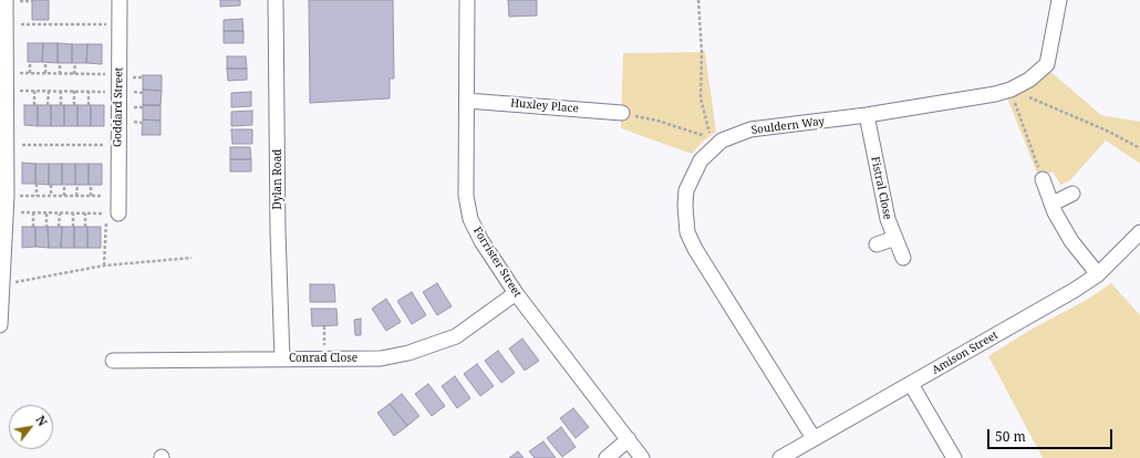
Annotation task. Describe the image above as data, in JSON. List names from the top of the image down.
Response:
{
  "streets": {
    "street": [
      "Huxley Place",
      "Goddard Street",
      "Souldern Way",
      "Dylan Road",
      "Fistral Close",
      "Forrister Street",
      "Amison Street",
      "Conrad Close"
    ]
  },
  "crossings": [
    ["Huxley Place", "Forrister Street"],
    ["Souldern Way", "Fistral Close"],
    ["Souldern Way", "Amison Street"],
    ["Dylan Road", "Conrad Close"],
    ["Forrister Street", "Conrad Close"]
  ],
  "scale_bar": "50 m",
  "north": "top right"
}
